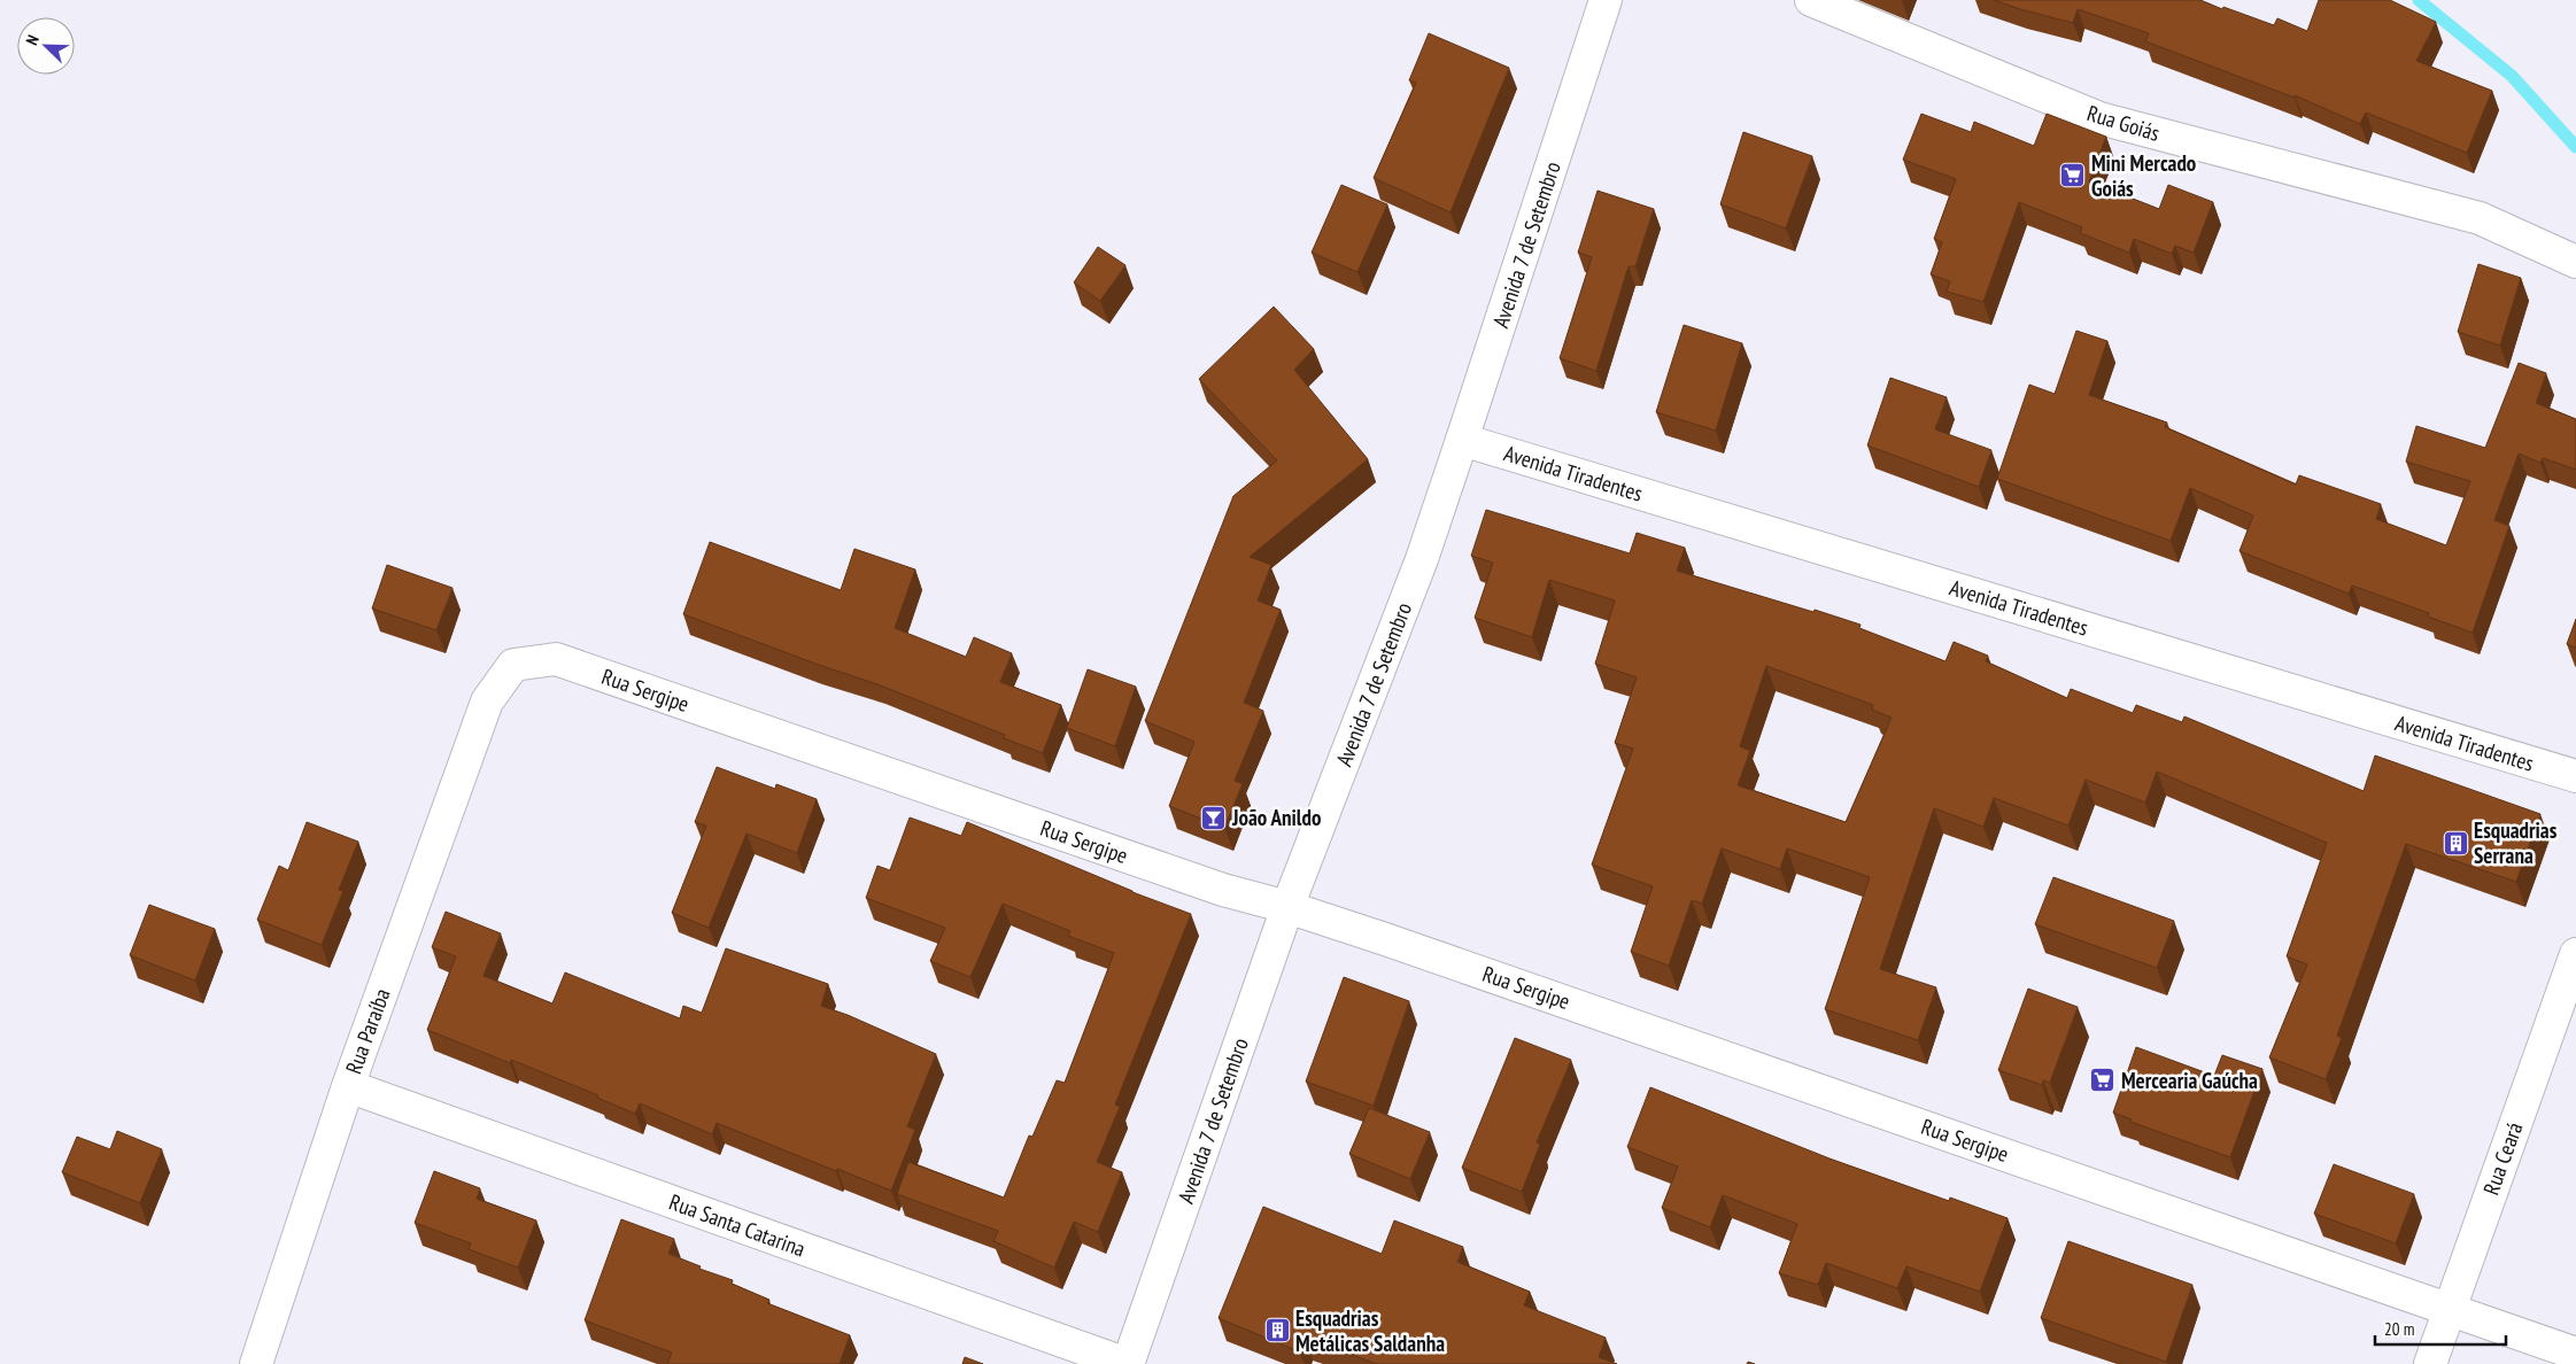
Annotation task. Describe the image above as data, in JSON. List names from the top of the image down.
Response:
{
  "streets": {
    "street": [
      "Rua Goiás",
      "Avenida 7 de Setembro",
      "Avenida Tiradentes",
      "Rua Sergipe",
      "Rua Paraíba",
      "Rua Ceará",
      "Rua Santa Catarina"
    ]
  },
  "crossings": [
    ["Avenida 7 de Setembro", "Avenida Tiradentes"],
    ["Avenida 7 de Setembro", "Rua Sergipe"],
    ["Avenida 7 de Setembro", "Rua Santa Catarina"],
    ["Rua Sergipe", "Rua Paraíba"],
    ["Rua Sergipe", "Rua Ceará"],
    ["Rua Paraíba", "Rua Santa Catarina"]
  ],
  "places": {
    "supermarket": ["Mini Mercado Goiás", "Mercearia Gaúcha"],
    "bar": ["João Anildo"],
    "building": ["Esquadrias Serrana", "Esquadrias Metálicas Saldanha"]
  },
  "scale_bar": "20 m",
  "north": "top left"
}
